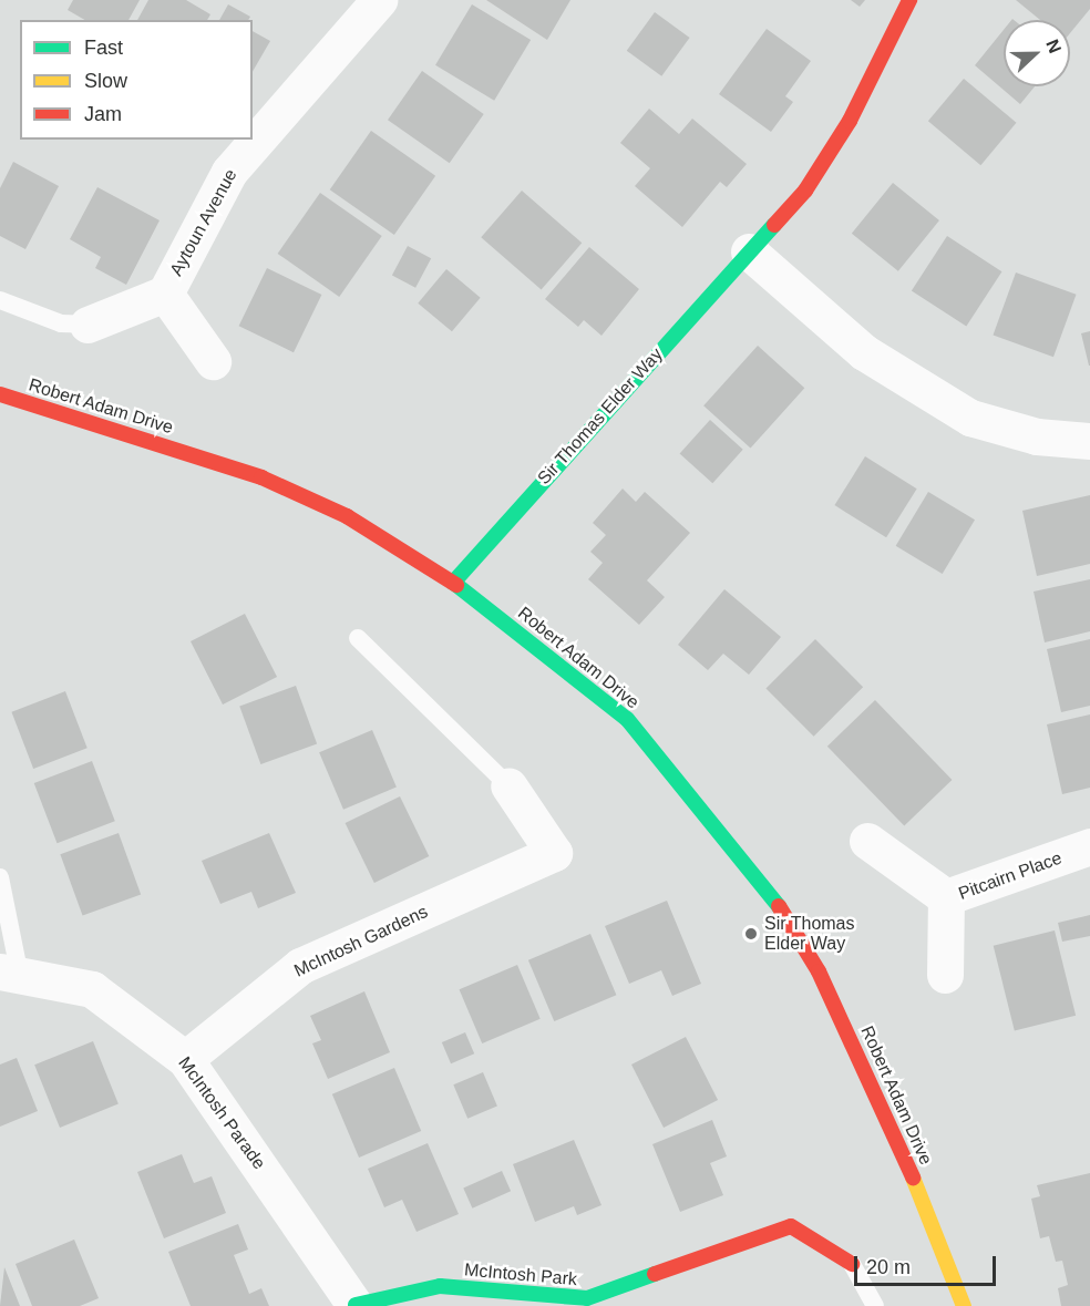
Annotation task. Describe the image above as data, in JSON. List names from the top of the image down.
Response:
{
  "streets": {
    "street": [
      "Aytoun Avenue",
      "Robert Adam Drive",
      "Sir Thomas Elder Way",
      "Pitcairn Place",
      "McIntosh Gardens",
      "McIntosh Parade",
      "McIntosh Park"
    ]
  },
  "crossings": [
    ["Robert Adam Drive", "Sir Thomas Elder Way"],
    ["McIntosh Gardens", "McIntosh Parade"],
    ["McIntosh Parade", "McIntosh Park"]
  ],
  "places": ["Sir Thomas Elder Way"],
  "legend": ["Fast", "Slow", "Jam"],
  "scale_bar": "20 m",
  "north": "right"
}
